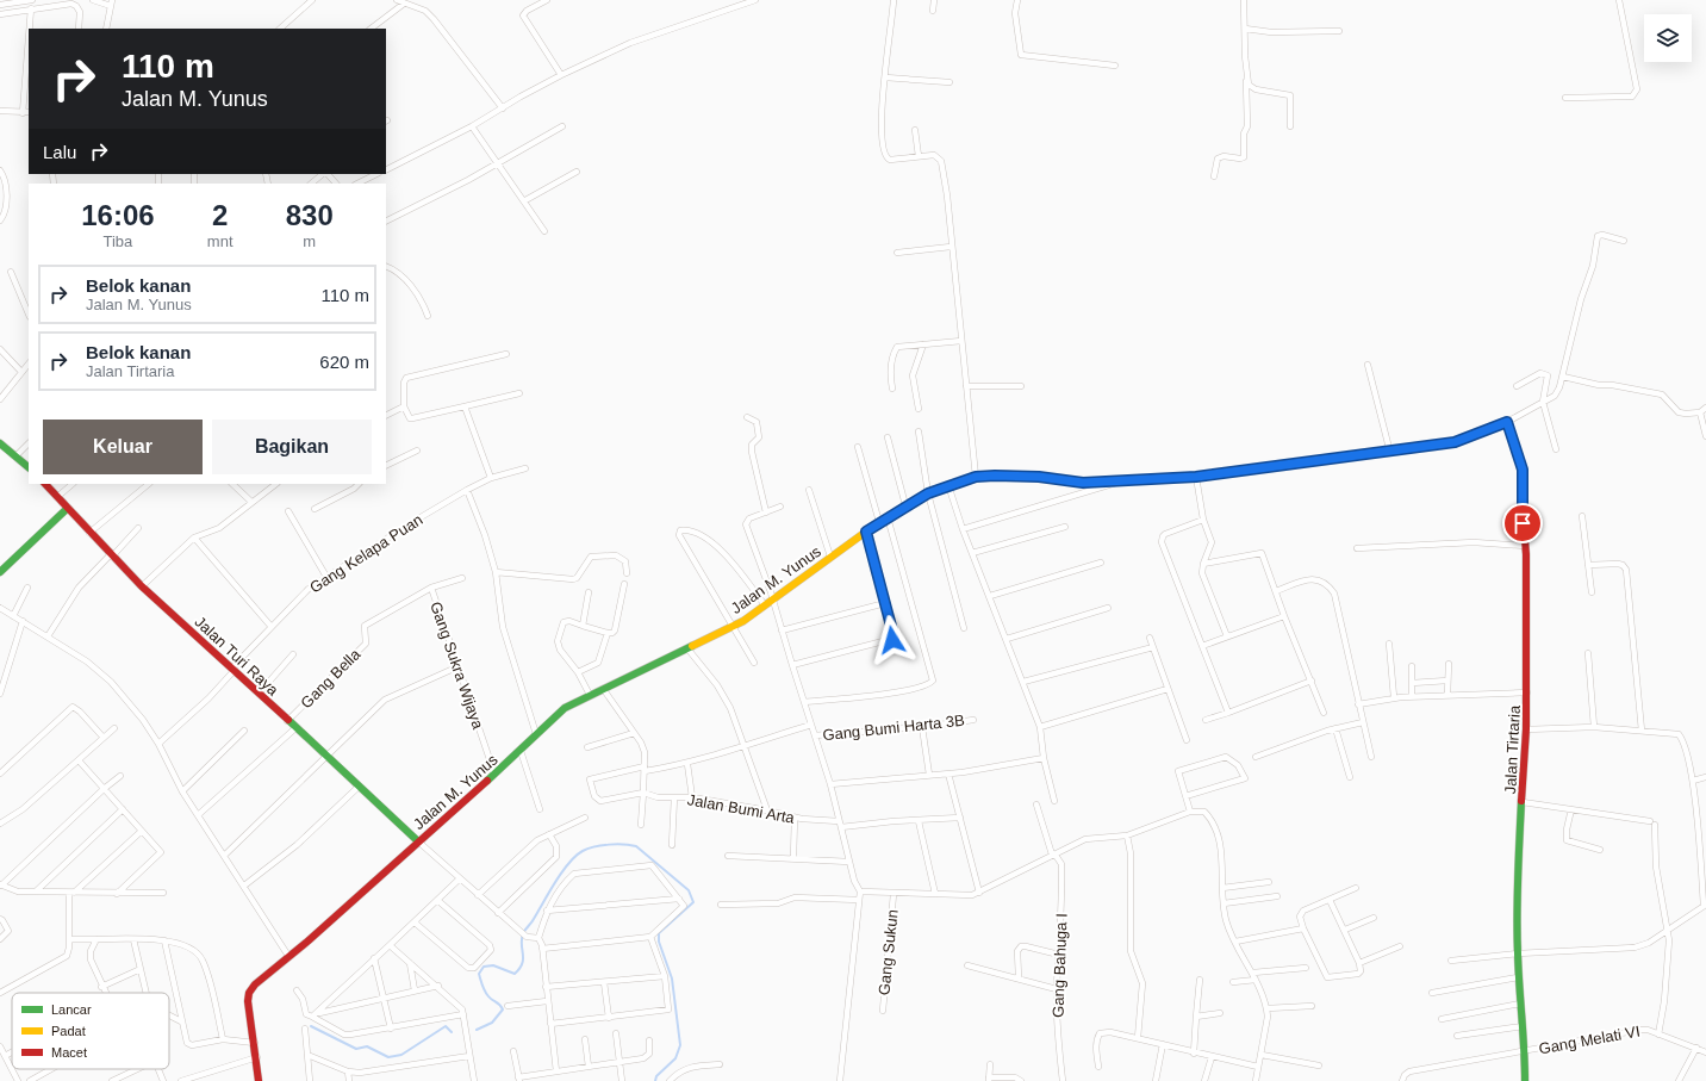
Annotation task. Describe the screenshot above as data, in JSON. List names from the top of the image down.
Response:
{
  "streets": {
    "street": [
      "Gang Kelapa Puan",
      "Jalan M. Yunus",
      "Jalan Turi Raya",
      "Gang Sukra Wijaya",
      "Gang Bella",
      "Gang Bumi Harta 3B",
      "Jalan Tirtaria",
      "Jalan Bumi Arta",
      "Gang Sukun",
      "Gang Bahuga I",
      "Gang Melati VI"
    ]
  },
  "crossings": [
    ["Gang Kelapa Puan", "Jalan Turi Raya"],
    ["Jalan M. Yunus", "Jalan Turi Raya"],
    ["Jalan M. Yunus", "Gang Sukra Wijaya"],
    ["Jalan M. Yunus", "Jalan Tirtaria"],
    ["Jalan Turi Raya", "Gang Bella"],
    ["Gang Sukra Wijaya", "Gang Bella"],
    ["Jalan Tirtaria", "Gang Melati VI"]
  ],
  "legend": ["Lancar", "Padat", "Macet"],
  "page": {
    "turn": ["110 m", "Jalan M. Yunus"],
    "then": "Lalu",
    "eta": [
      "16:06",
      "Tiba",
      "2",
      "mnt",
      "830",
      "m"
    ],
    "list": [
      {
        "name": "Belok kanan",
        "note": "Jalan M. Yunus",
        "value": "110 m"
      },
      {
        "name": "Belok kanan",
        "note": "Jalan Tirtaria",
        "value": "620 m"
      }
    ],
    "buttons": ["Keluar", "Bagikan"]
  }
}
